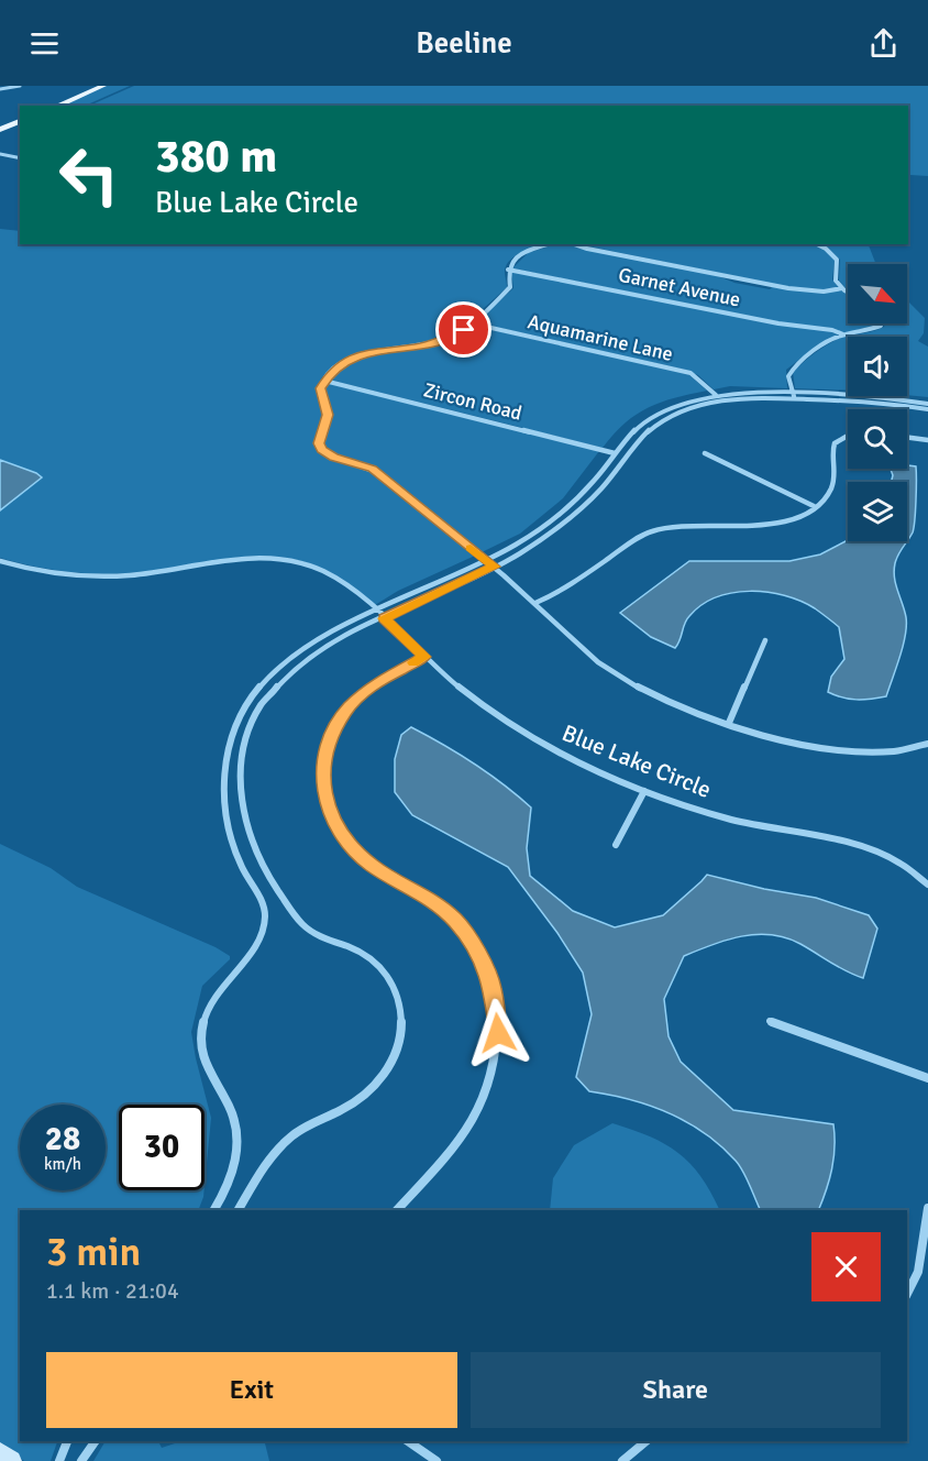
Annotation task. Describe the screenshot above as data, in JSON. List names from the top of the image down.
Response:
{
  "streets": {
    "street": [
      "Garnet Avenue",
      "Aquamarine Lane",
      "Zircon Road",
      "Blue Lake Circle"
    ]
  },
  "north": "bottom right",
  "page": {
    "header": "Beeline",
    "turn": ["380 m", "Blue Lake Circle"],
    "speed": "28 km/h",
    "limit": "30",
    "heading": ["3 min", "1.1 km · 21:04"],
    "buttons": ["Exit", "Share"]
  }
}
